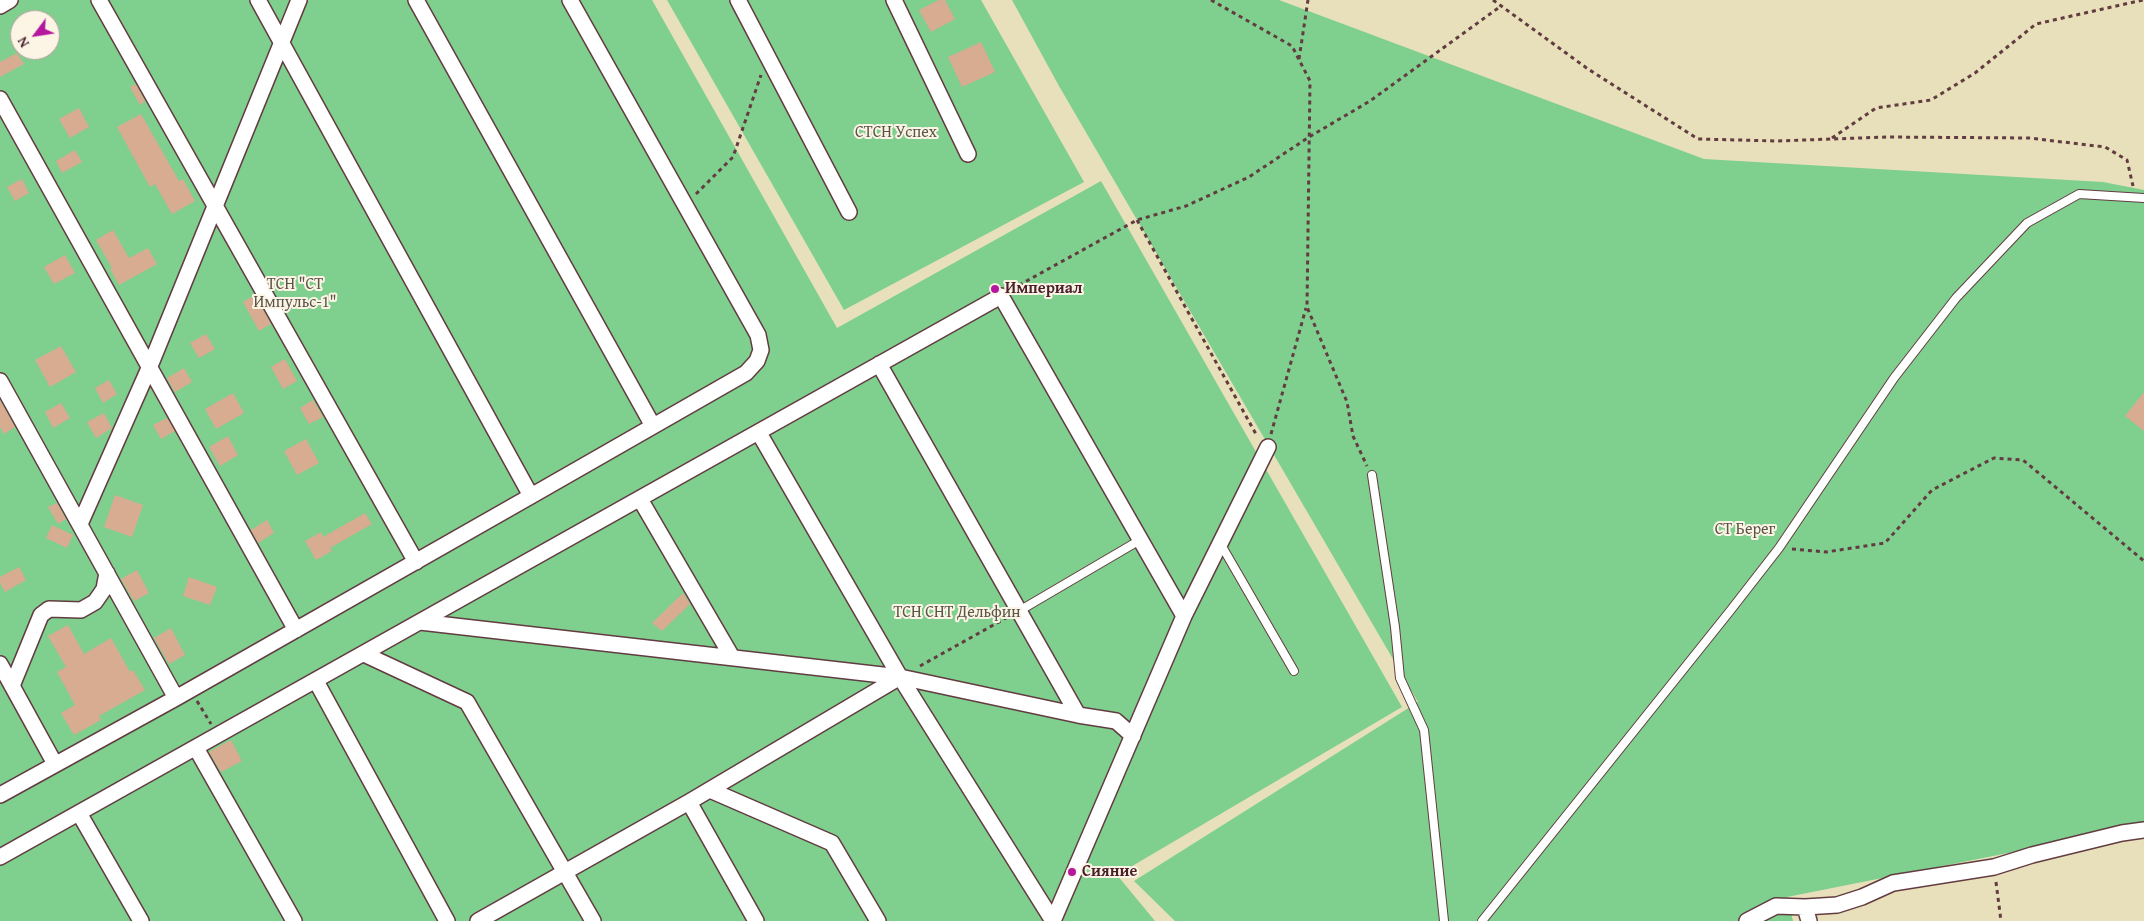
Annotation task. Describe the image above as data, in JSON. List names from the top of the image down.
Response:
{
  "parks": [
    "СТСН Успех",
    "ТСН \"СТ Импульс-1\"",
    "СТ Берег",
    "ТСН СНТ Дельфин"
  ],
  "places": ["Империал", "Сияние"],
  "north": "bottom left"
}
